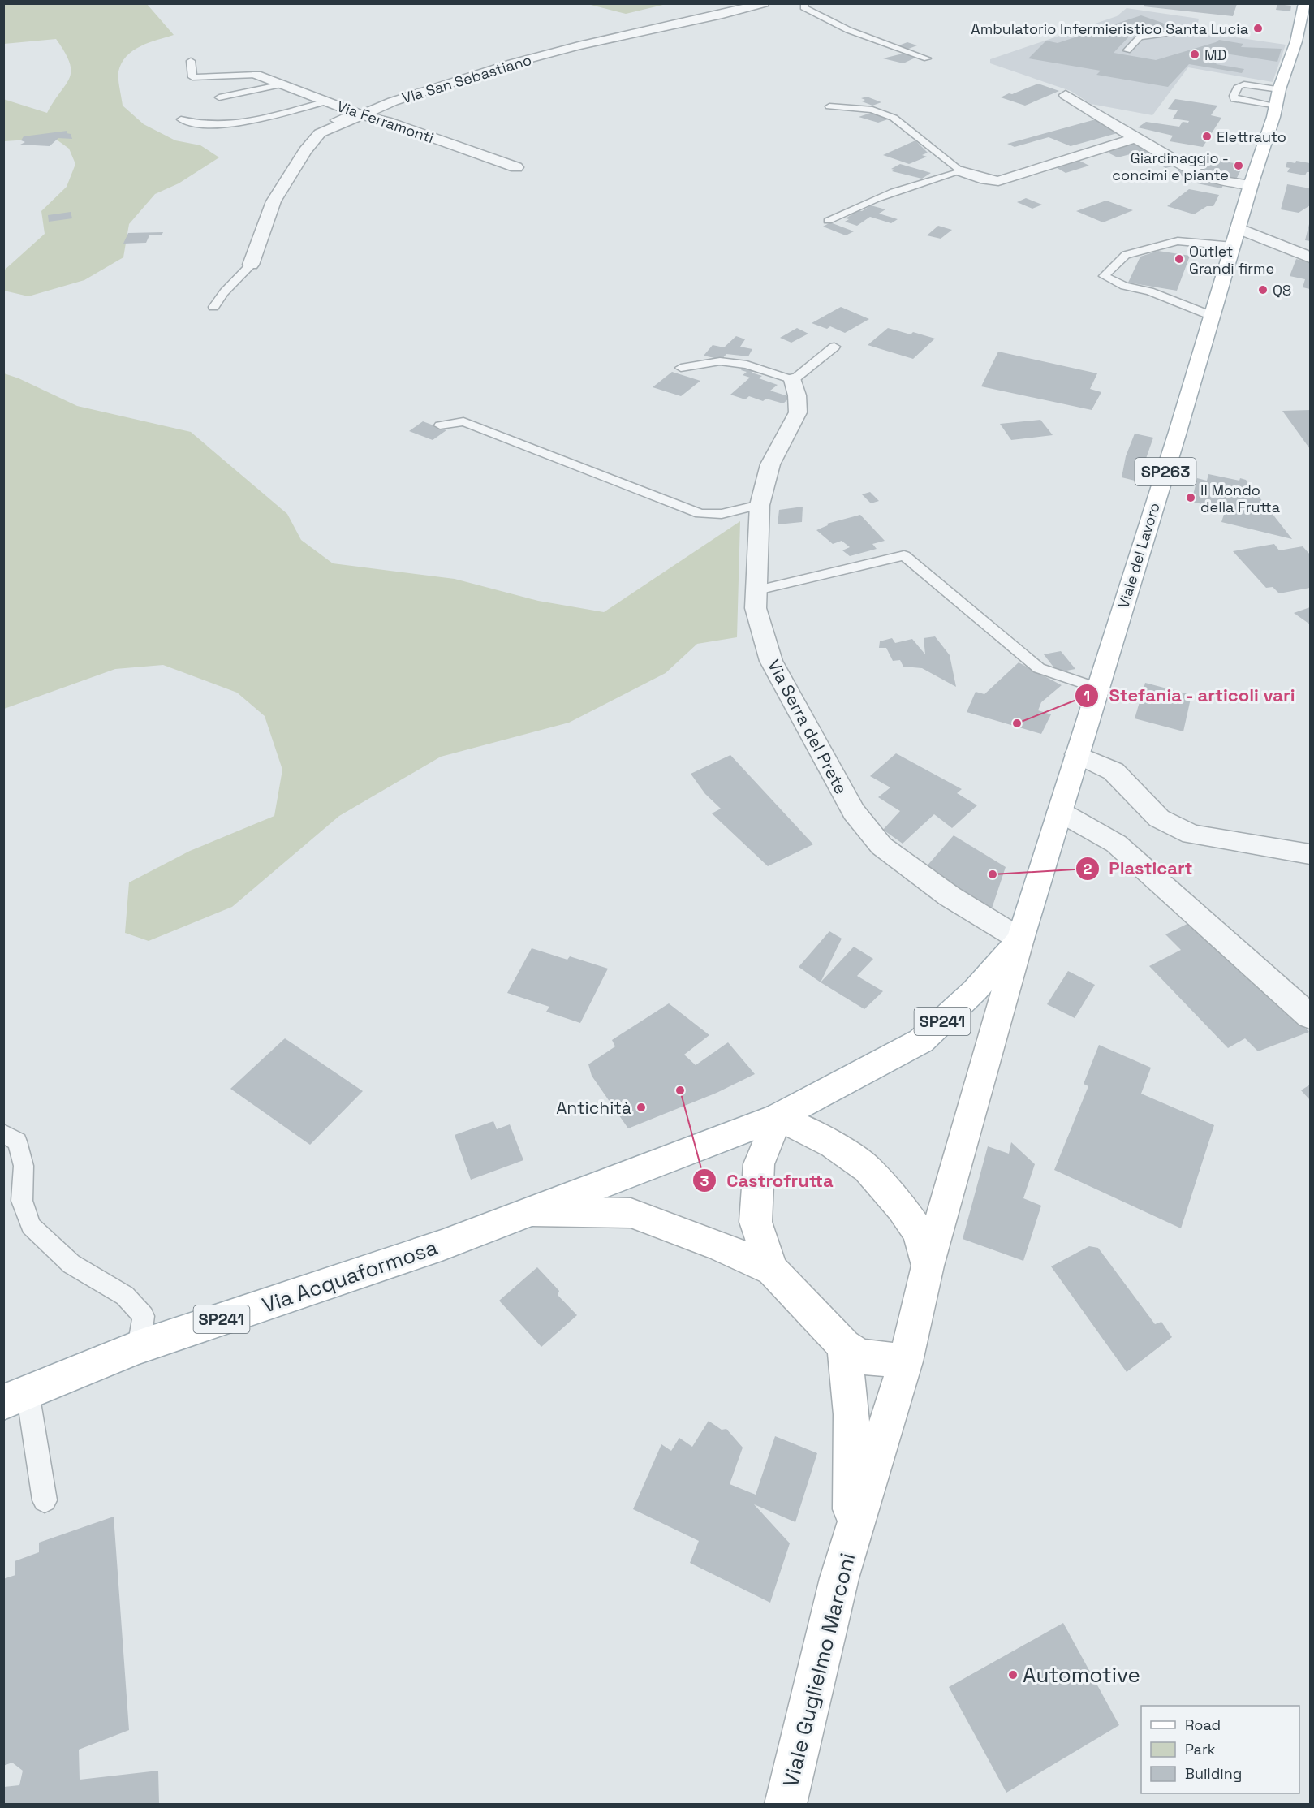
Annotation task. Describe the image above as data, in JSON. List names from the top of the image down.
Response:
{
  "streets": {
    "main road": [
      "SP263",
      "Viale del Lavoro",
      "SP241",
      "Via Acquaformosa",
      "Viale Guglielmo Marconi"
    ],
    "street": ["Via San Sebastiano", "Via Ferramonti", "Via Serra del Prete"]
  },
  "crossings": [
    ["Via San Sebastiano", "Via Ferramonti"],
    ["SP263", "Viale del Lavoro"],
    ["SP263", "Via Serra del Prete"],
    ["SP263", "SP241"],
    ["SP263", "Viale Guglielmo Marconi"],
    ["Viale del Lavoro", "Via Serra del Prete"],
    ["Viale del Lavoro", "SP241"],
    ["Via Serra del Prete", "SP241"],
    ["SP241", "Via Acquaformosa"]
  ],
  "places": [
    "Ambulatorio Infermieristico Santa Lucia",
    "MD",
    "Elettrauto",
    "Giardinaggio - concimi e piante",
    "Outlet Grandi firme",
    "Q8",
    "Il Mondo della Frutta",
    "Stefania - articoli vari",
    "Plasticart",
    "Castrofrutta",
    "Antichità",
    "Automotive"
  ],
  "legend": ["Road", "Park", "Building"]
}
